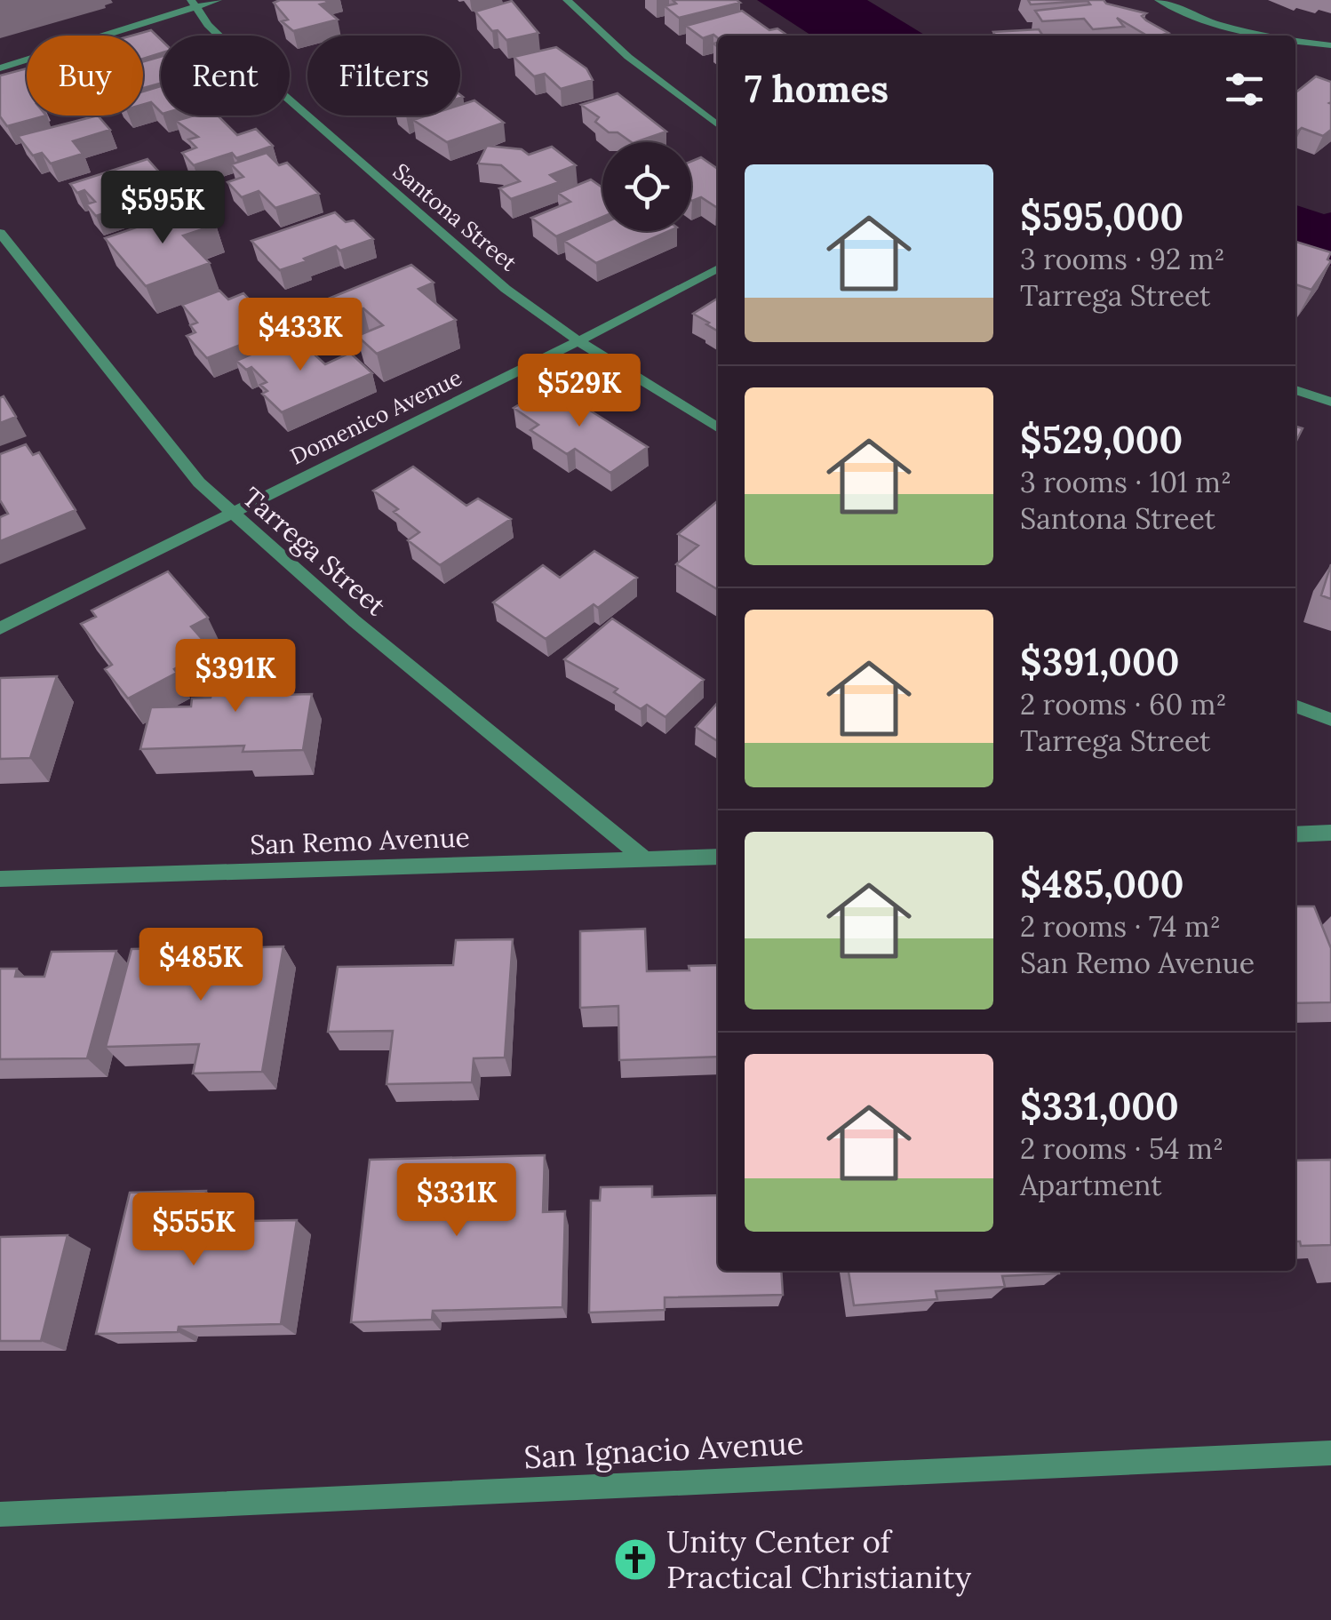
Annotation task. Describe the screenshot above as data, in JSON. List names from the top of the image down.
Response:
{
  "streets": {
    "street": [
      "Santona Street",
      "Domenico Avenue",
      "Tarrega Street",
      "San Remo Avenue",
      "San Ignacio Avenue"
    ]
  },
  "crossings": [
    ["Santona Street", "Domenico Avenue"],
    ["Domenico Avenue", "Tarrega Street"],
    ["Tarrega Street", "San Remo Avenue"]
  ],
  "places": {
    "church": ["Unity Center of Practical Christianity"]
  },
  "page": {
    "chip": ["Buy", "Rent", "Filters"],
    "heading": "7 homes",
    "list": [
      {
        "name": "$595,000",
        "note": "3 rooms · 92 m² · Tarrega Street"
      },
      {
        "name": "$529,000",
        "note": "3 rooms · 101 m² · Santona Street"
      },
      {
        "name": "$391,000",
        "note": "2 rooms · 60 m² · Tarrega Street"
      },
      {
        "name": "$485,000",
        "note": "2 rooms · 74 m² · San Remo Avenue"
      },
      {
        "name": "$331,000",
        "note": "2 rooms · 54 m² · Apartment"
      }
    ],
    "price": [
      "$595K",
      "$433K",
      "$529K",
      "$391K",
      "$485K",
      "$331K",
      "$555K"
    ]
  }
}
